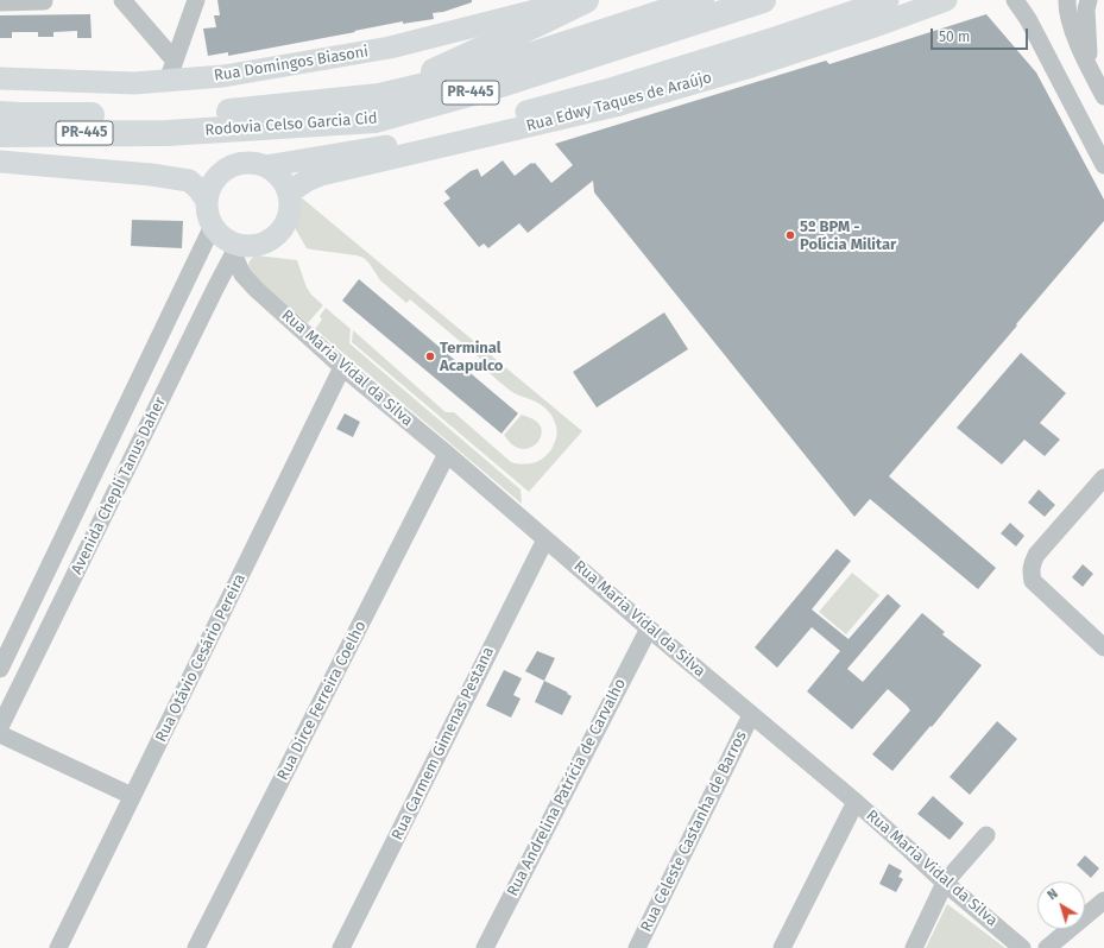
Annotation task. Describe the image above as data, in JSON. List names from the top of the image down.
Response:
{
  "streets": {
    "highway": ["PR-445", "Rodovia Celso Garcia Cid"],
    "main road": ["Rua Domingos Biasoni", "Rua Edwy Taques de Araújo"],
    "street": [
      "Rua Maria Vidal da Silva",
      "Avenida Chepli Tanus Daher",
      "Rua Otávio Cesário Pereira",
      "Rua Dirce Ferreira Coelho",
      "Rua Carmem Gimenas Pestana",
      "Rua Andrelina Patrícia de Carvalho",
      "Rua Celeste Castanha de Barros"
    ]
  },
  "crossings": [
    ["Rua Edwy Taques de Araújo", "Rua Maria Vidal da Silva"],
    ["Rua Edwy Taques de Araújo", "Avenida Chepli Tanus Daher"],
    ["Rua Maria Vidal da Silva", "Avenida Chepli Tanus Daher"],
    ["Rua Maria Vidal da Silva", "Rua Otávio Cesário Pereira"],
    ["Rua Maria Vidal da Silva", "Rua Dirce Ferreira Coelho"],
    ["Rua Maria Vidal da Silva", "Rua Carmem Gimenas Pestana"],
    ["Rua Maria Vidal da Silva", "Rua Andrelina Patrícia de Carvalho"],
    ["Rua Maria Vidal da Silva", "Rua Celeste Castanha de Barros"]
  ],
  "places": ["5º BPM - Polícia Militar", "Terminal Acapulco"],
  "scale_bar": "50 m",
  "north": "top left"
}
